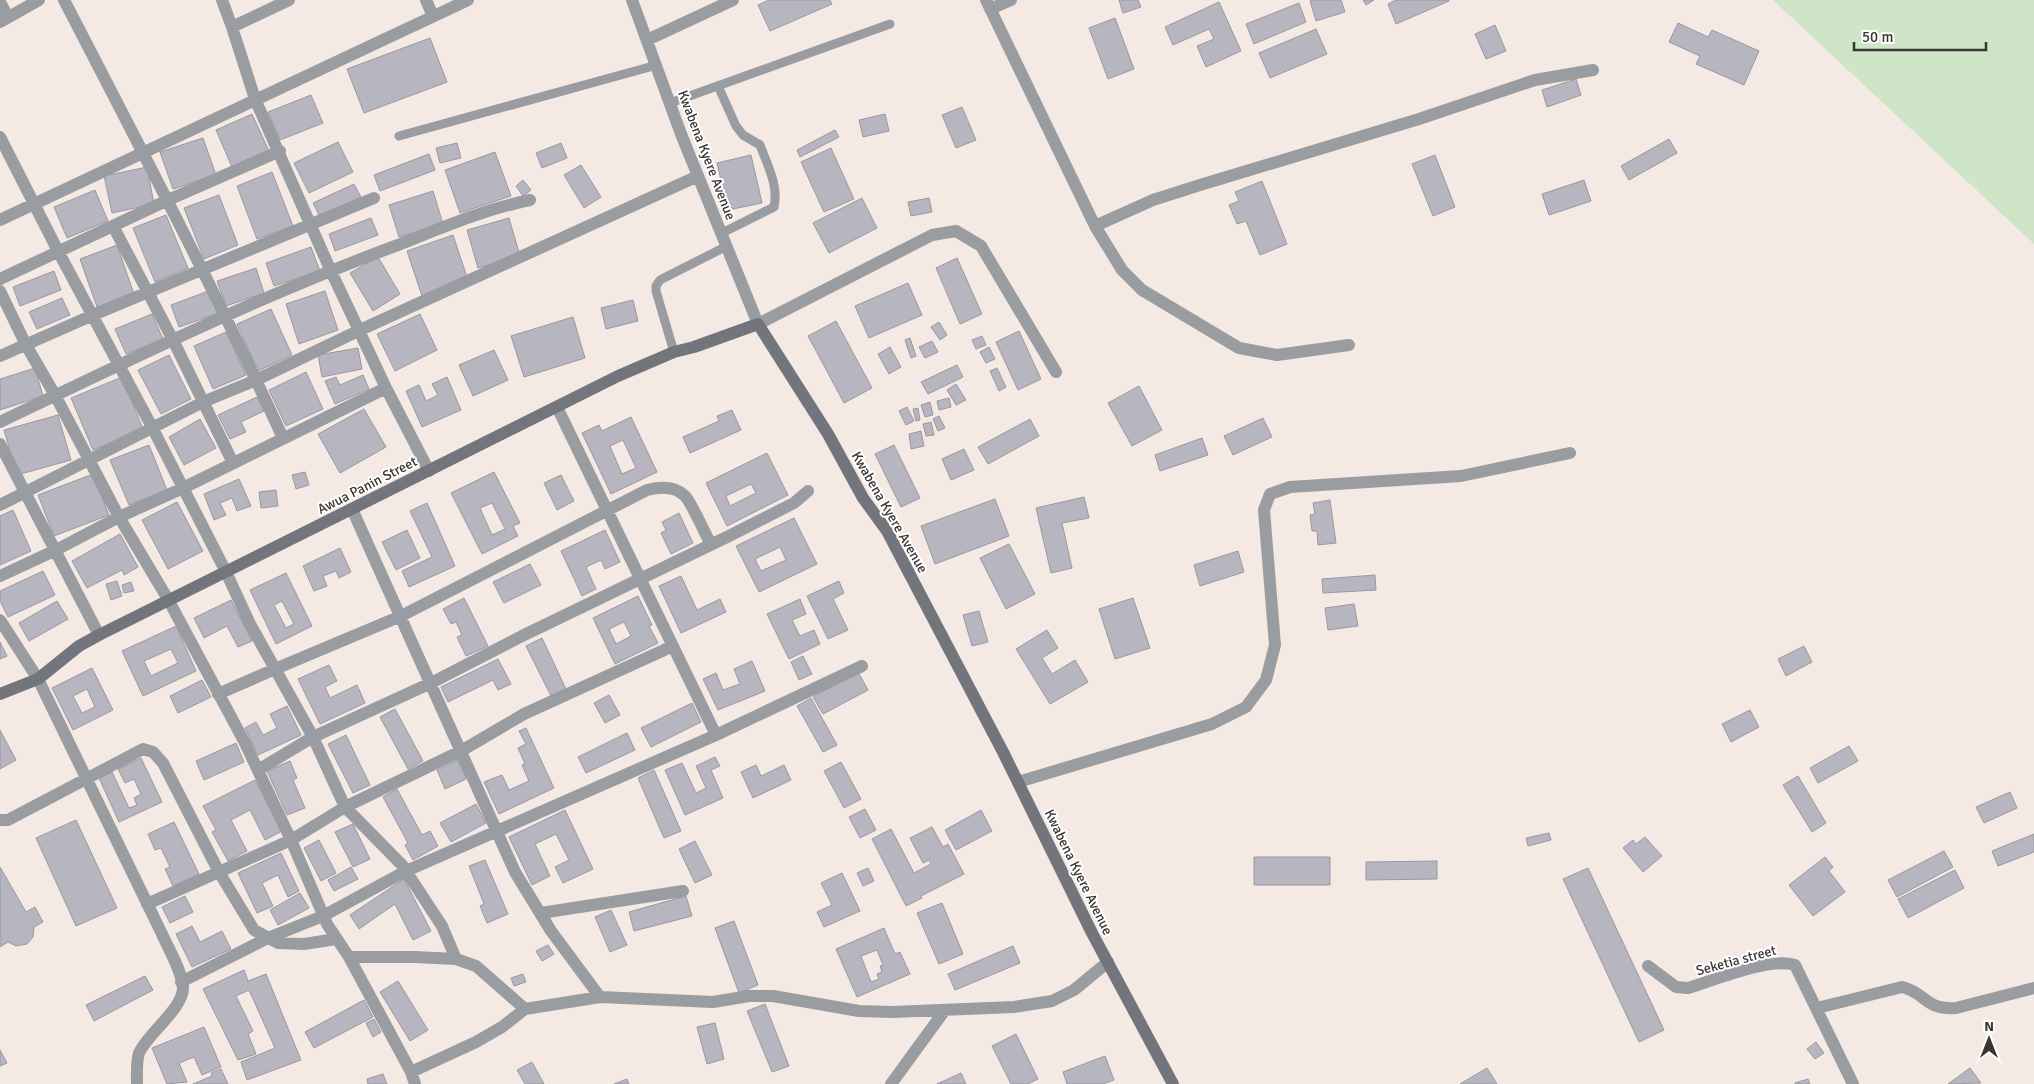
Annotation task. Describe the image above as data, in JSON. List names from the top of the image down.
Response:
{
  "streets": {
    "main road": ["Kwabena Kyere Avenue", "Awua Panin Street"],
    "street": ["Seketia street"]
  },
  "crossings": [
    ["Kwabena Kyere Avenue", "Awua Panin Street"]
  ],
  "scale_bar": "50 m",
  "north": "top"
}
